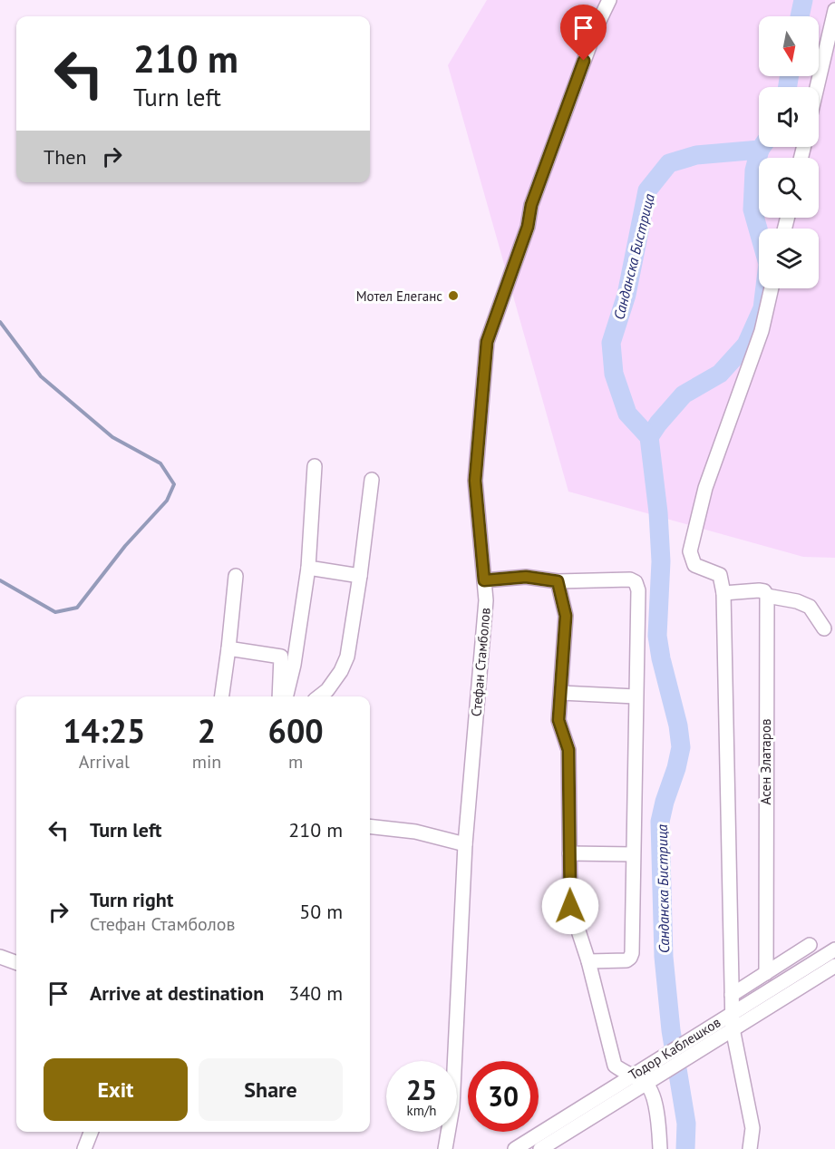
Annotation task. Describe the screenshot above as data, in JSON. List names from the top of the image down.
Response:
{
  "streets": {
    "street": ["Стефан Стамболов", "Асен Златаров", "Тодор Каблешков"]
  },
  "water": ["Санданска Бистрица"],
  "places": ["Мотел Елеганс"],
  "north": "bottom",
  "page": {
    "turn": ["210 m", "Turn left"],
    "then": "Then",
    "eta": [
      "14:25",
      "Arrival",
      "2",
      "min",
      "600",
      "m"
    ],
    "list": [
      {
        "name": "Turn left",
        "value": "210 m"
      },
      {
        "name": "Turn right",
        "note": "Стефан Стамболов",
        "value": "50 m"
      },
      {
        "name": "Arrive at destination",
        "value": "340 m"
      }
    ],
    "buttons": ["Exit", "Share"],
    "speed": "25 km/h",
    "limit": "30"
  }
}
